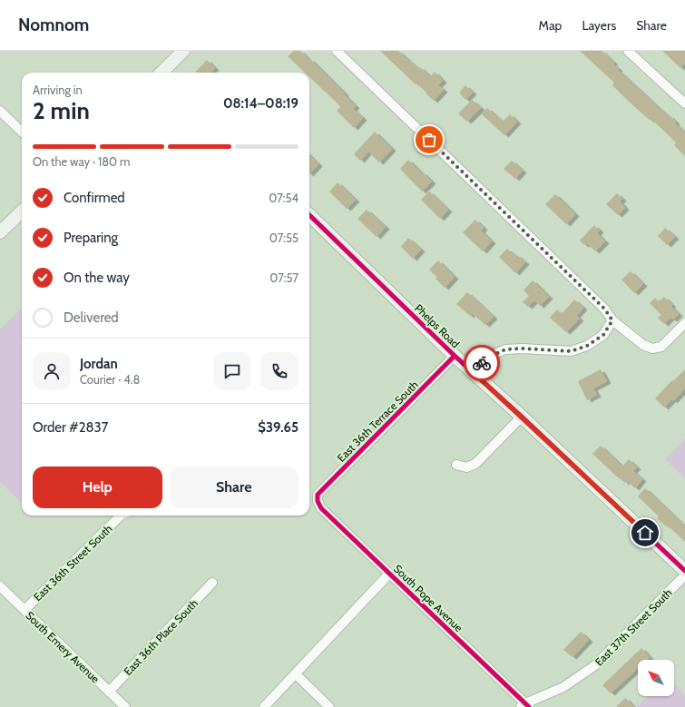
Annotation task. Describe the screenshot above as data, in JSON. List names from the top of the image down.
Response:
{
  "streets": {
    "street": [
      "Phelps Road",
      "East 36th Terrace South",
      "East 36th Street South",
      "South Pope Avenue",
      "East 37th Street South",
      "East 36th Place South",
      "South Emery Avenue"
    ]
  },
  "crossings": [
    ["Phelps Road", "East 36th Terrace South"],
    ["East 36th Terrace South", "South Pope Avenue"],
    ["East 36th Street South", "South Emery Avenue"],
    ["South Pope Avenue", "East 37th Street South"],
    ["East 36th Place South", "South Emery Avenue"]
  ],
  "north": "top left",
  "page": {
    "header": "Nomnom",
    "nav": ["Map", "Layers", "Share"],
    "heading": ["2 min", "Arriving in", "08:14–08:19"],
    "panel": [
      "Jordan",
      "Courier · 4.8",
      "Order #2837",
      "$39.65"
    ],
    "bar": "On the way · 180 m",
    "list": [
      ["Confirmed", "07:54"],
      ["Preparing", "07:55"],
      ["On the way", "07:57"],
      "Delivered"
    ],
    "buttons": ["Help", "Share"]
  }
}
